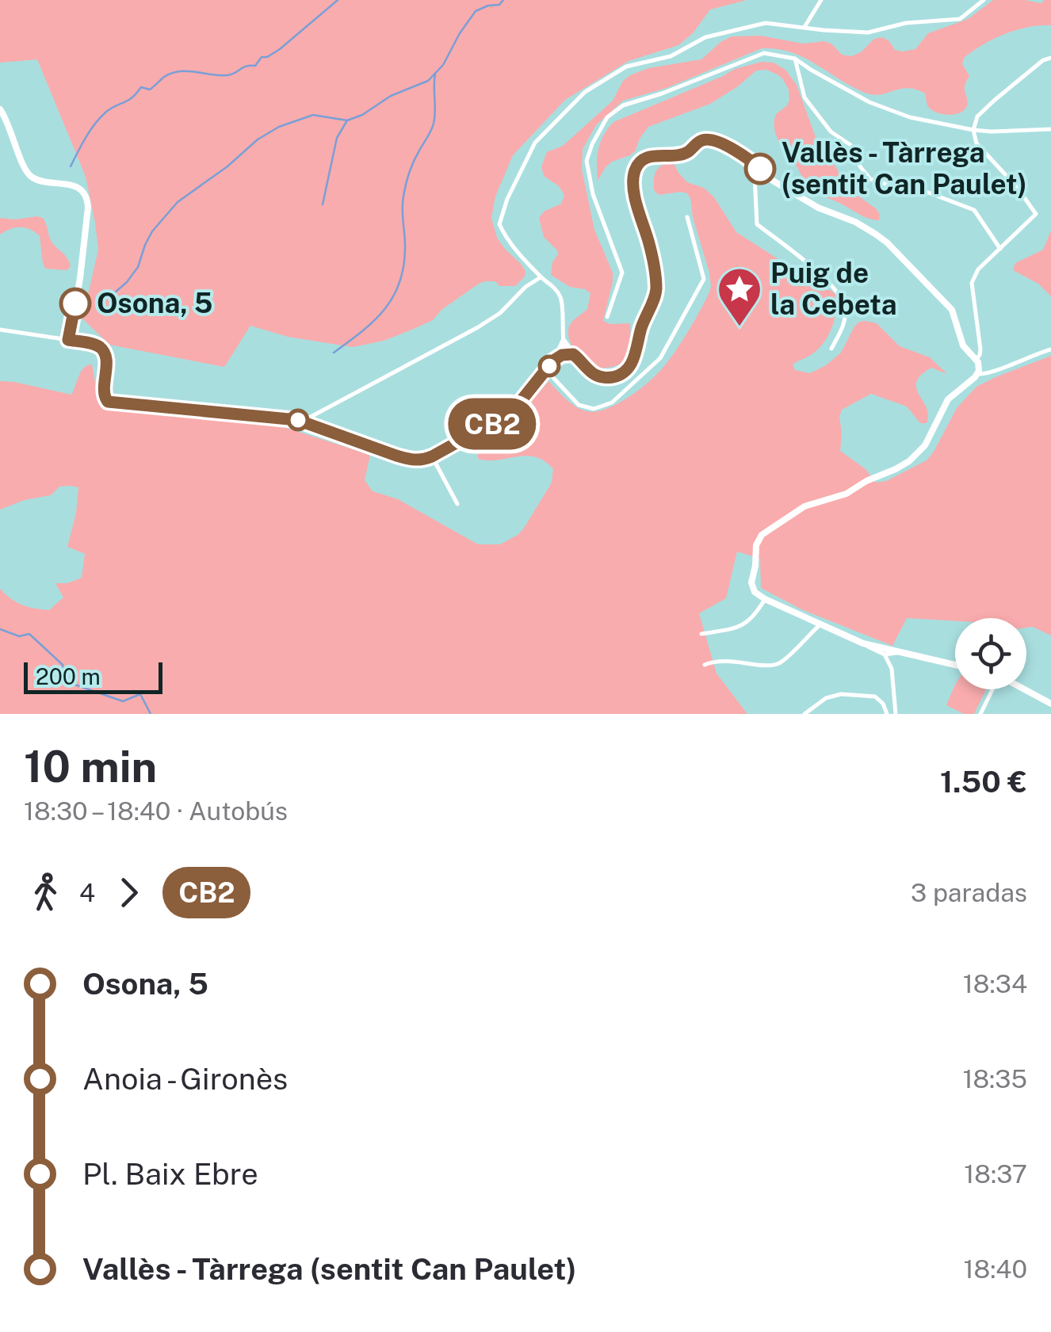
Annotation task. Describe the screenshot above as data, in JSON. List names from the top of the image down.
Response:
{
  "places": {
    "other": ["Vallès - Tàrrega (sentit Can Paulet)", "Osona, 5"],
    "place": ["Puig de la Cebeta"]
  },
  "lines": ["bus line CB2"],
  "scale_bar": "200 m",
  "page": {
    "on_map": "CB2",
    "scale": "200 m",
    "heading": ["10 min", "18:30 – 18:40 · Autobús", "1.50 €"],
    "legs": ["4", "CB2", "3 paradas"],
    "list": [
      {
        "name": "Osona, 5",
        "value": "18:34"
      },
      {
        "name": "Anoia - Gironès",
        "value": "18:35"
      },
      {
        "name": "Pl. Baix Ebre",
        "value": "18:37"
      },
      {
        "name": "Vallès - Tàrrega (sentit Can Paulet)",
        "value": "18:40"
      }
    ]
  }
}
